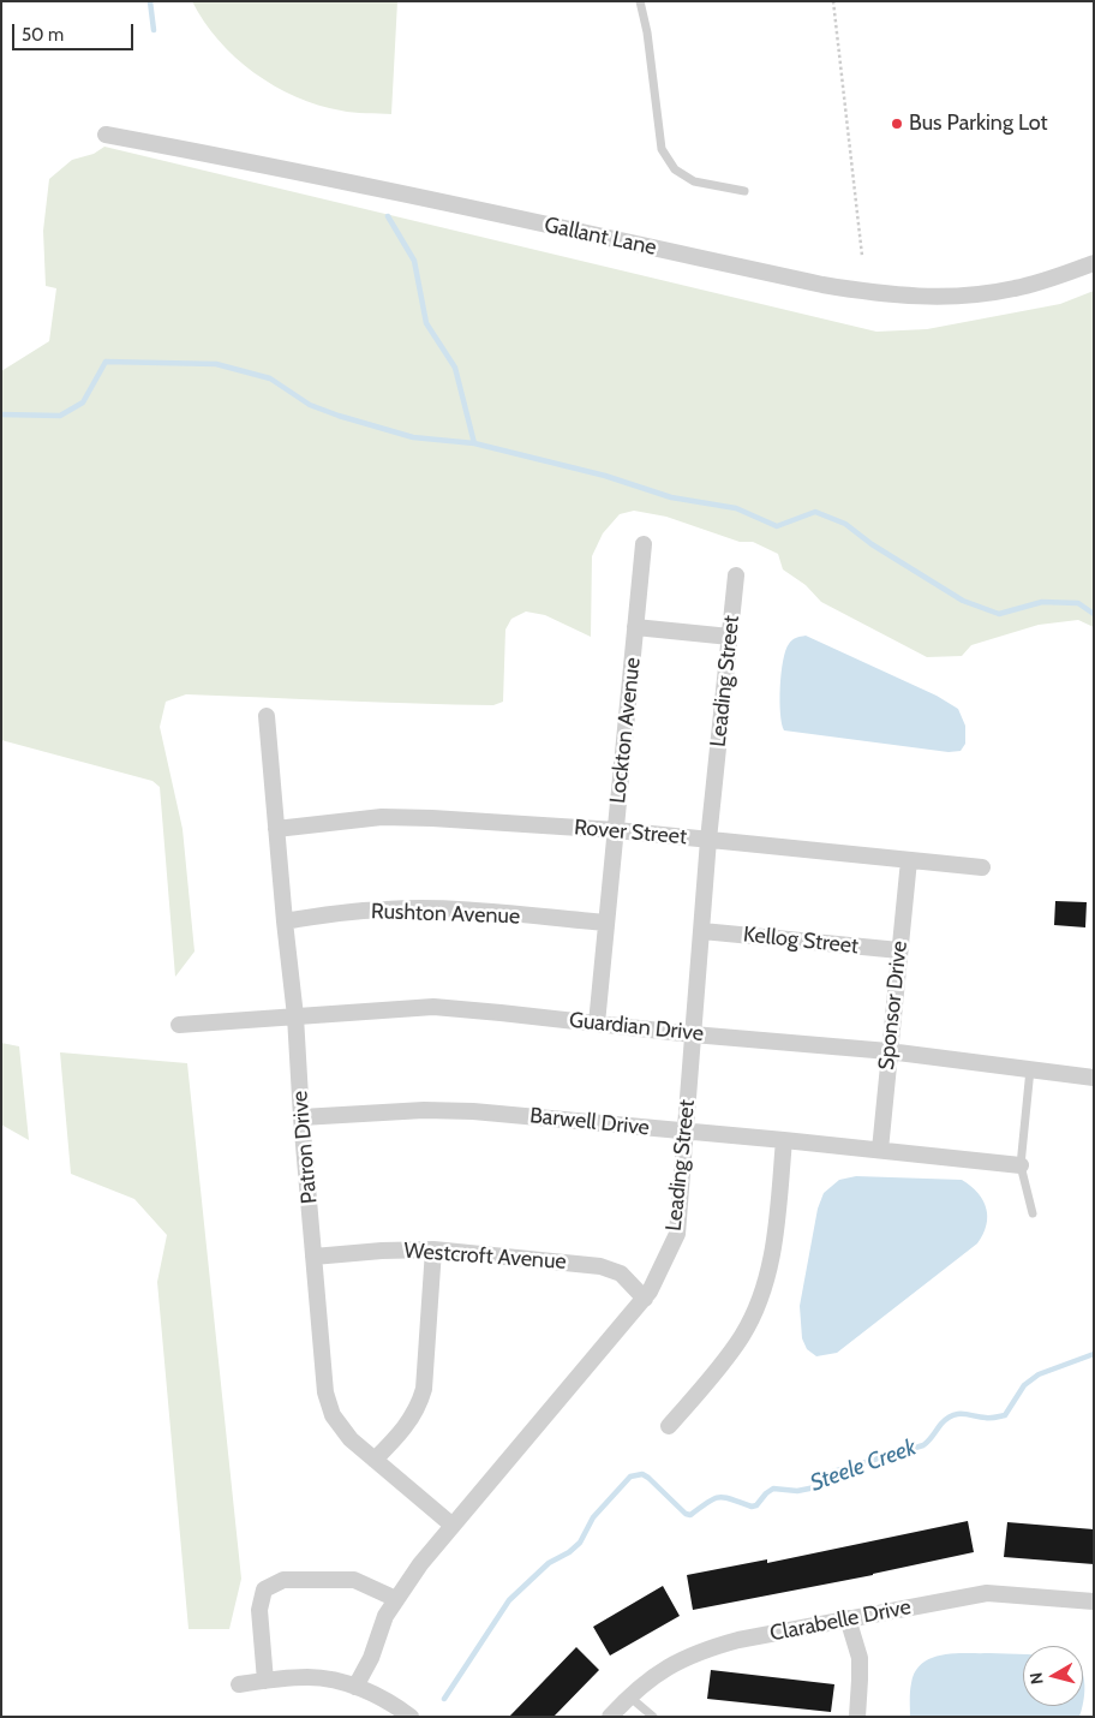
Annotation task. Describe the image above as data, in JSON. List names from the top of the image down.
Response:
{
  "streets": {
    "street": [
      "Gallant Lane",
      "Leading Street",
      "Lockton Avenue",
      "Rover Street",
      "Rushton Avenue",
      "Kellog Street",
      "Sponsor Drive",
      "Guardian Drive",
      "Barwell Drive",
      "Patron Drive",
      "Westcroft Avenue",
      "Clarabelle Drive"
    ]
  },
  "crossings": [
    ["Leading Street", "Rover Street"],
    ["Leading Street", "Kellog Street"],
    ["Leading Street", "Guardian Drive"],
    ["Leading Street", "Barwell Drive"],
    ["Leading Street", "Patron Drive"],
    ["Leading Street", "Westcroft Avenue"],
    ["Lockton Avenue", "Rover Street"],
    ["Lockton Avenue", "Rushton Avenue"],
    ["Lockton Avenue", "Guardian Drive"],
    ["Rover Street", "Sponsor Drive"],
    ["Rover Street", "Patron Drive"],
    ["Rushton Avenue", "Patron Drive"],
    ["Kellog Street", "Sponsor Drive"],
    ["Sponsor Drive", "Guardian Drive"],
    ["Sponsor Drive", "Barwell Drive"],
    ["Guardian Drive", "Patron Drive"],
    ["Barwell Drive", "Patron Drive"],
    ["Patron Drive", "Westcroft Avenue"]
  ],
  "water": ["Steele Creek"],
  "places": ["Bus Parking Lot"],
  "scale_bar": "50 m",
  "north": "left"
}
